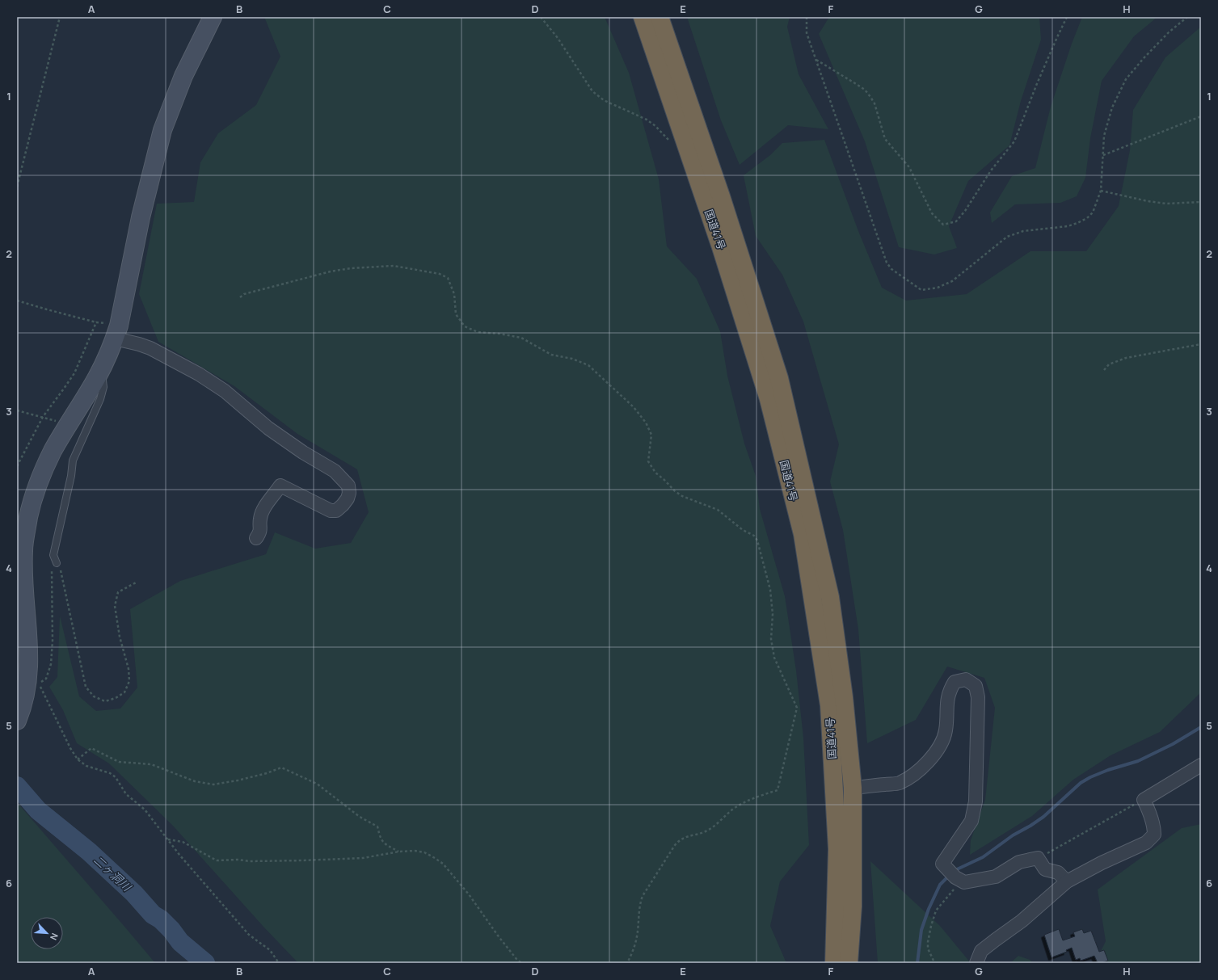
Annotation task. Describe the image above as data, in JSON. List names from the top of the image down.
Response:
{
  "streets": {
    "highway": ["国道41号"]
  },
  "water": ["二ヶ洞川"],
  "north": "bottom right",
  "grid": {
    "columns": [
      "A",
      "B",
      "C",
      "D",
      "E",
      "F",
      "G",
      "H"
    ],
    "rows": [
      "1",
      "2",
      "3",
      "4",
      "5",
      "6"
    ]
  }
}
